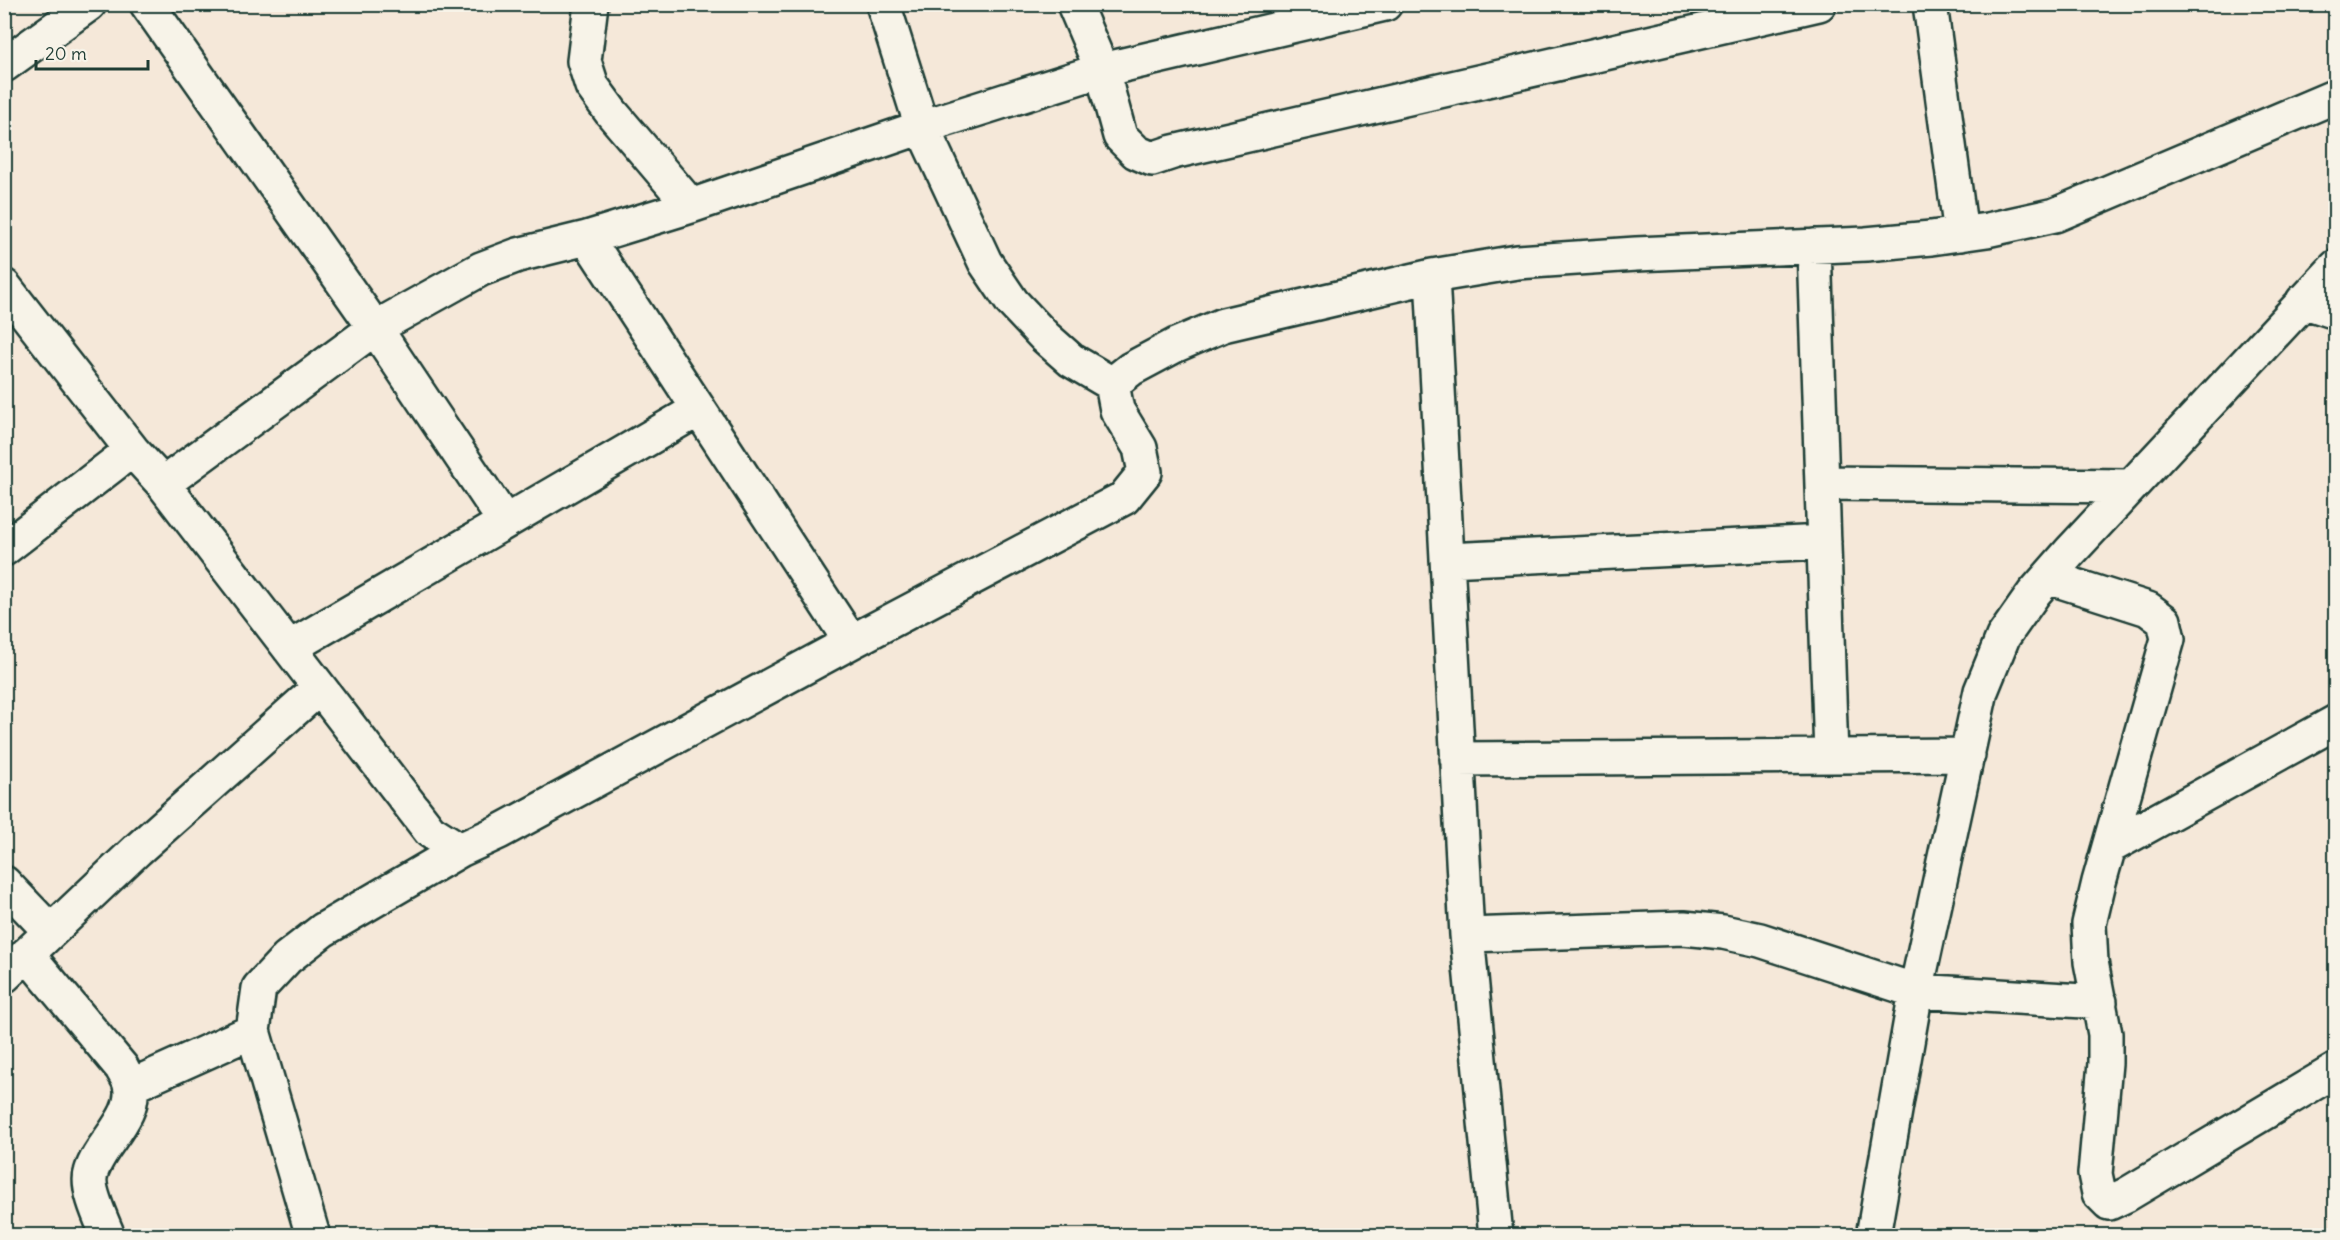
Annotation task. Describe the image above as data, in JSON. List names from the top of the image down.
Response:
{
  "scale_bar": "20 m"
}
